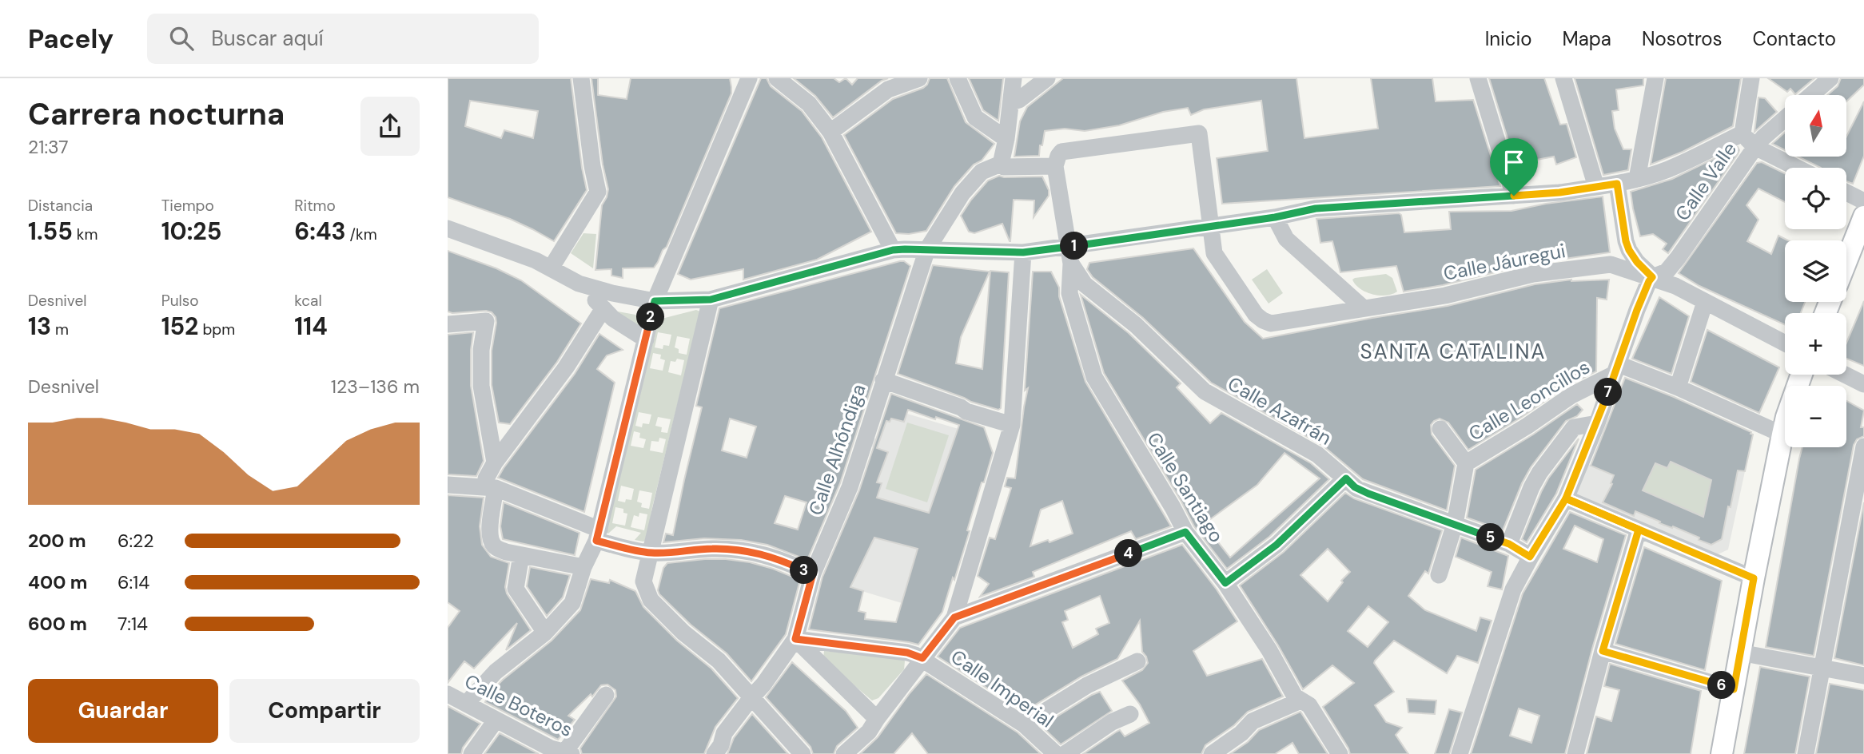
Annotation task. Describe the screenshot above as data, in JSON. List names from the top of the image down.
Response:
{
  "streets": {
    "street": [
      "Calle Valle",
      "Calle Jáuregui",
      "Calle Leoncillos",
      "Calle Azafrán",
      "Calle Alhóndiga",
      "Calle Santiago",
      "Calle Imperial",
      "Calle Boteros"
    ]
  },
  "crossings": [
    ["Calle Valle", "Calle Jáuregui"],
    ["Calle Azafrán", "Calle Santiago"],
    ["Calle Alhóndiga", "Calle Imperial"]
  ],
  "districts": ["SANTA CATALINA"],
  "north": "top",
  "page": {
    "header": "Pacely",
    "search": "Buscar aquí",
    "nav": [
      "Inicio",
      "Mapa",
      "Nosotros",
      "Contacto"
    ],
    "heading": ["Carrera nocturna", "21:37"],
    "map_buttons": ["+", "−"],
    "stats": [
      ["Distancia", "1.55 km"],
      ["Tiempo", "10:25"],
      ["Ritmo", "6:43 /km"],
      ["Desnivel", "13 m"],
      ["Pulso", "152 bpm"],
      ["kcal", "114"]
    ],
    "pins": [
      "1",
      "2",
      "7",
      "5",
      "4",
      "3",
      "6"
    ],
    "chart": ["Desnivel", "123–136 m"],
    "list": [
      {
        "name": "200 m",
        "note": "6:22"
      },
      {
        "name": "400 m",
        "note": "6:14"
      },
      {
        "name": "600 m",
        "note": "7:14"
      }
    ],
    "buttons": ["Guardar", "Compartir"]
  }
}
